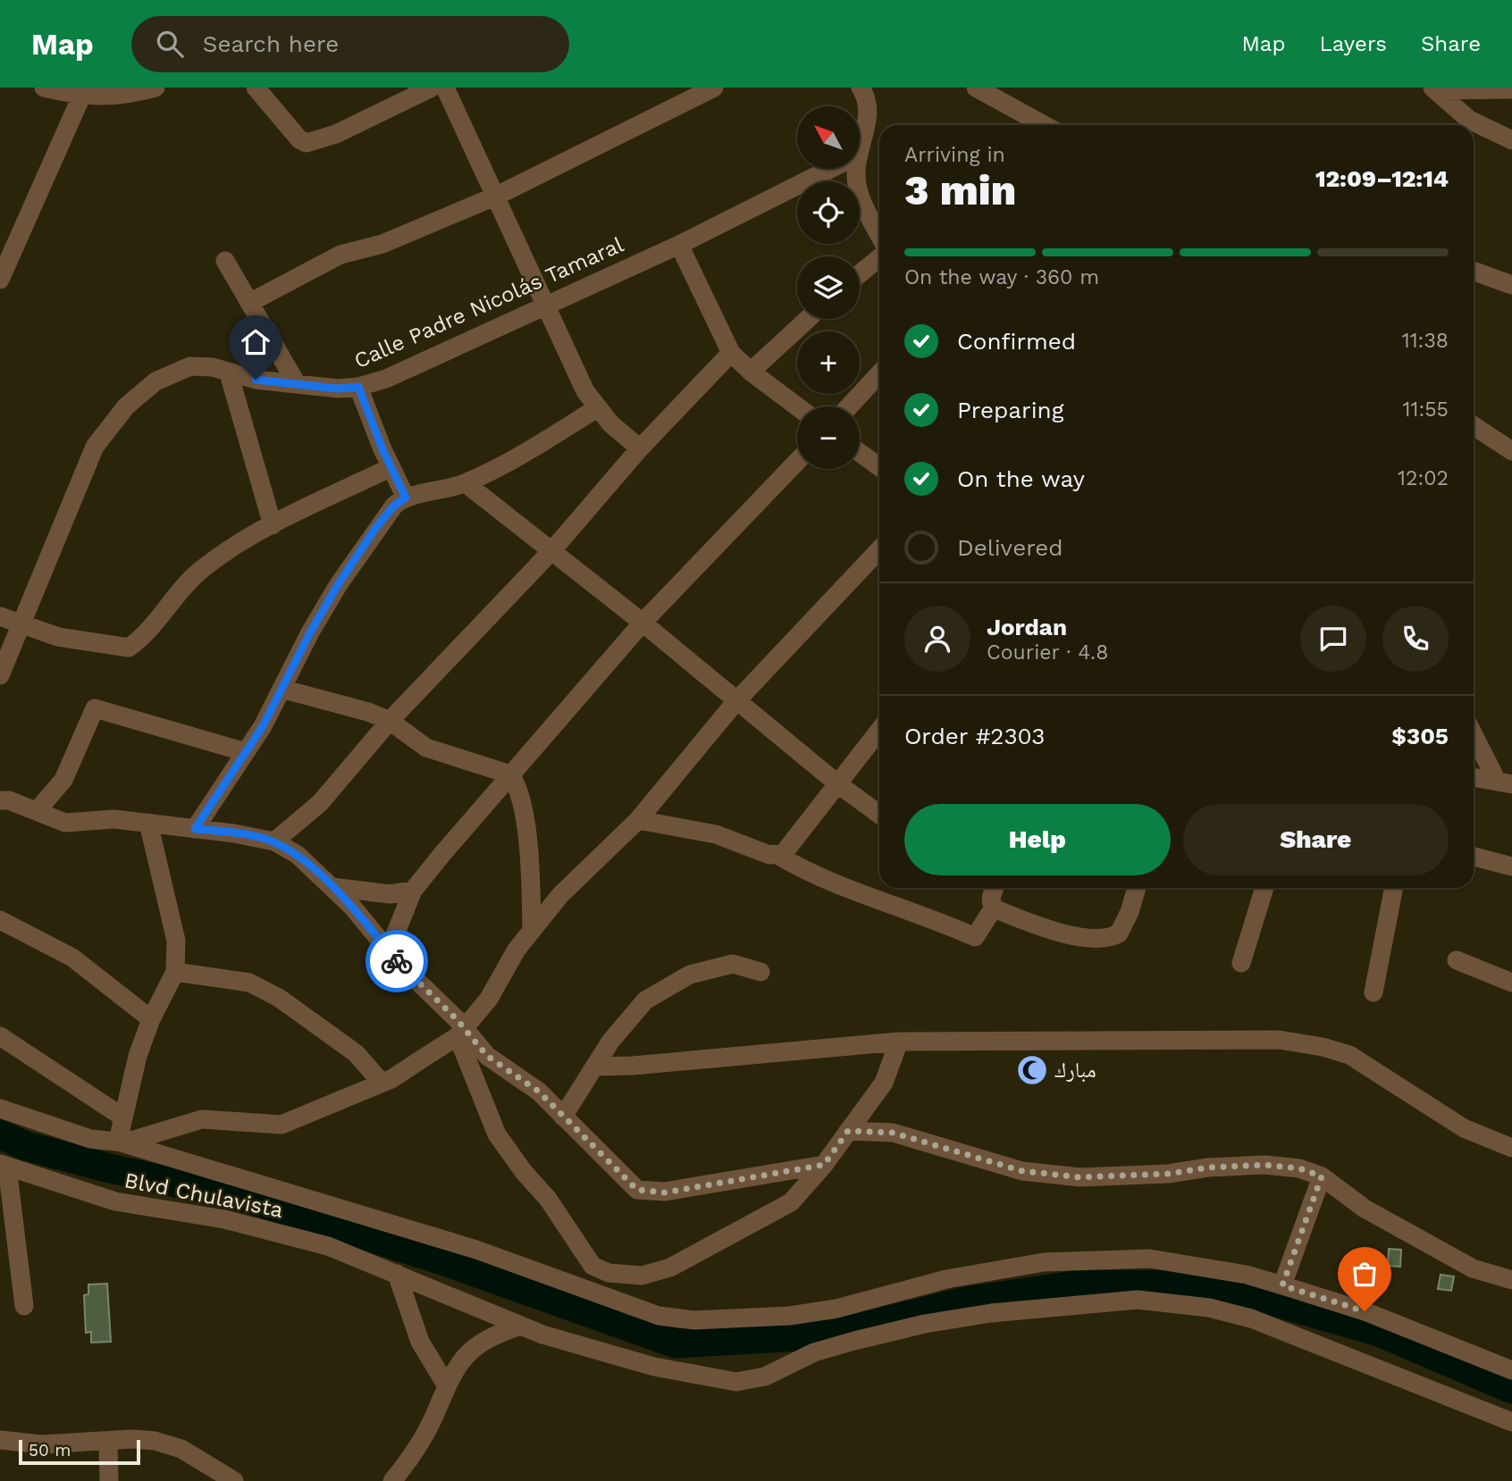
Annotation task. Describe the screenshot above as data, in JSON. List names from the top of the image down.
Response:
{
  "streets": {
    "street": ["Calle Padre Nicolás Tamaral", "Blvd Chulavista"]
  },
  "places": {
    "mosque": ["مبارك"]
  },
  "scale_bar": "50 m",
  "north": "top left",
  "page": {
    "header": "Map",
    "search": "Search here",
    "nav": ["Map", "Layers", "Share"],
    "map_buttons": ["+", "−"],
    "heading": ["3 min", "Arriving in", "12:09–12:14"],
    "panel": [
      "Jordan",
      "Courier · 4.8",
      "Order #2303",
      "$305"
    ],
    "bar": "On the way · 360 m",
    "list": [
      ["Confirmed", "11:38"],
      ["Preparing", "11:55"],
      ["On the way", "12:02"],
      "Delivered"
    ],
    "buttons": ["Help", "Share"],
    "scale": "50 m"
  }
}
